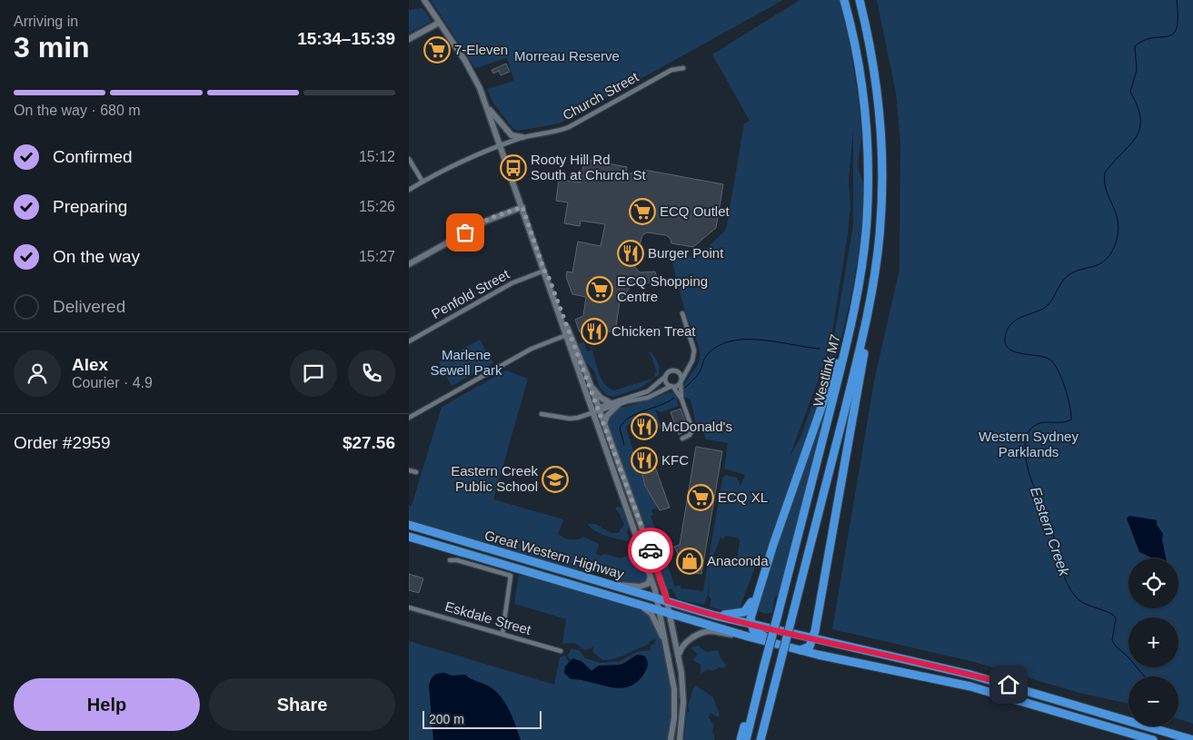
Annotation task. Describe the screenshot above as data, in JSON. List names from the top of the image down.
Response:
{
  "streets": {
    "highway": ["Westlink M7", "Great Western Highway"],
    "street": ["Church Street", "Penfold Street", "Eskdale Street"]
  },
  "water": ["Eastern Creek"],
  "parks": ["Morreau Reserve", "Marlene Sewell Park", "Western Sydney Parklands"],
  "places": {
    "supermarket": [
      "7-Eleven",
      "ECQ Outlet",
      "ECQ Shopping Centre",
      "ECQ XL"
    ],
    "bus stop": ["Rooty Hill Rd South at Church St"],
    "restaurant": [
      "Burger Point",
      "Chicken Treat",
      "McDonald's",
      "KFC"
    ],
    "school or university": ["Eastern Creek Public School"],
    "shop": ["Anaconda"]
  },
  "scale_bar": "200 m",
  "page": {
    "heading": ["3 min", "Arriving in", "15:34–15:39"],
    "panel": [
      "Alex",
      "Courier · 4.9",
      "Order #2959",
      "$27.56"
    ],
    "bar": "On the way · 680 m",
    "list": [
      ["Confirmed", "15:12"],
      ["Preparing", "15:26"],
      ["On the way", "15:27"],
      "Delivered"
    ],
    "map_buttons": ["+", "−"],
    "buttons": ["Help", "Share"],
    "scale": "200 m"
  }
}
